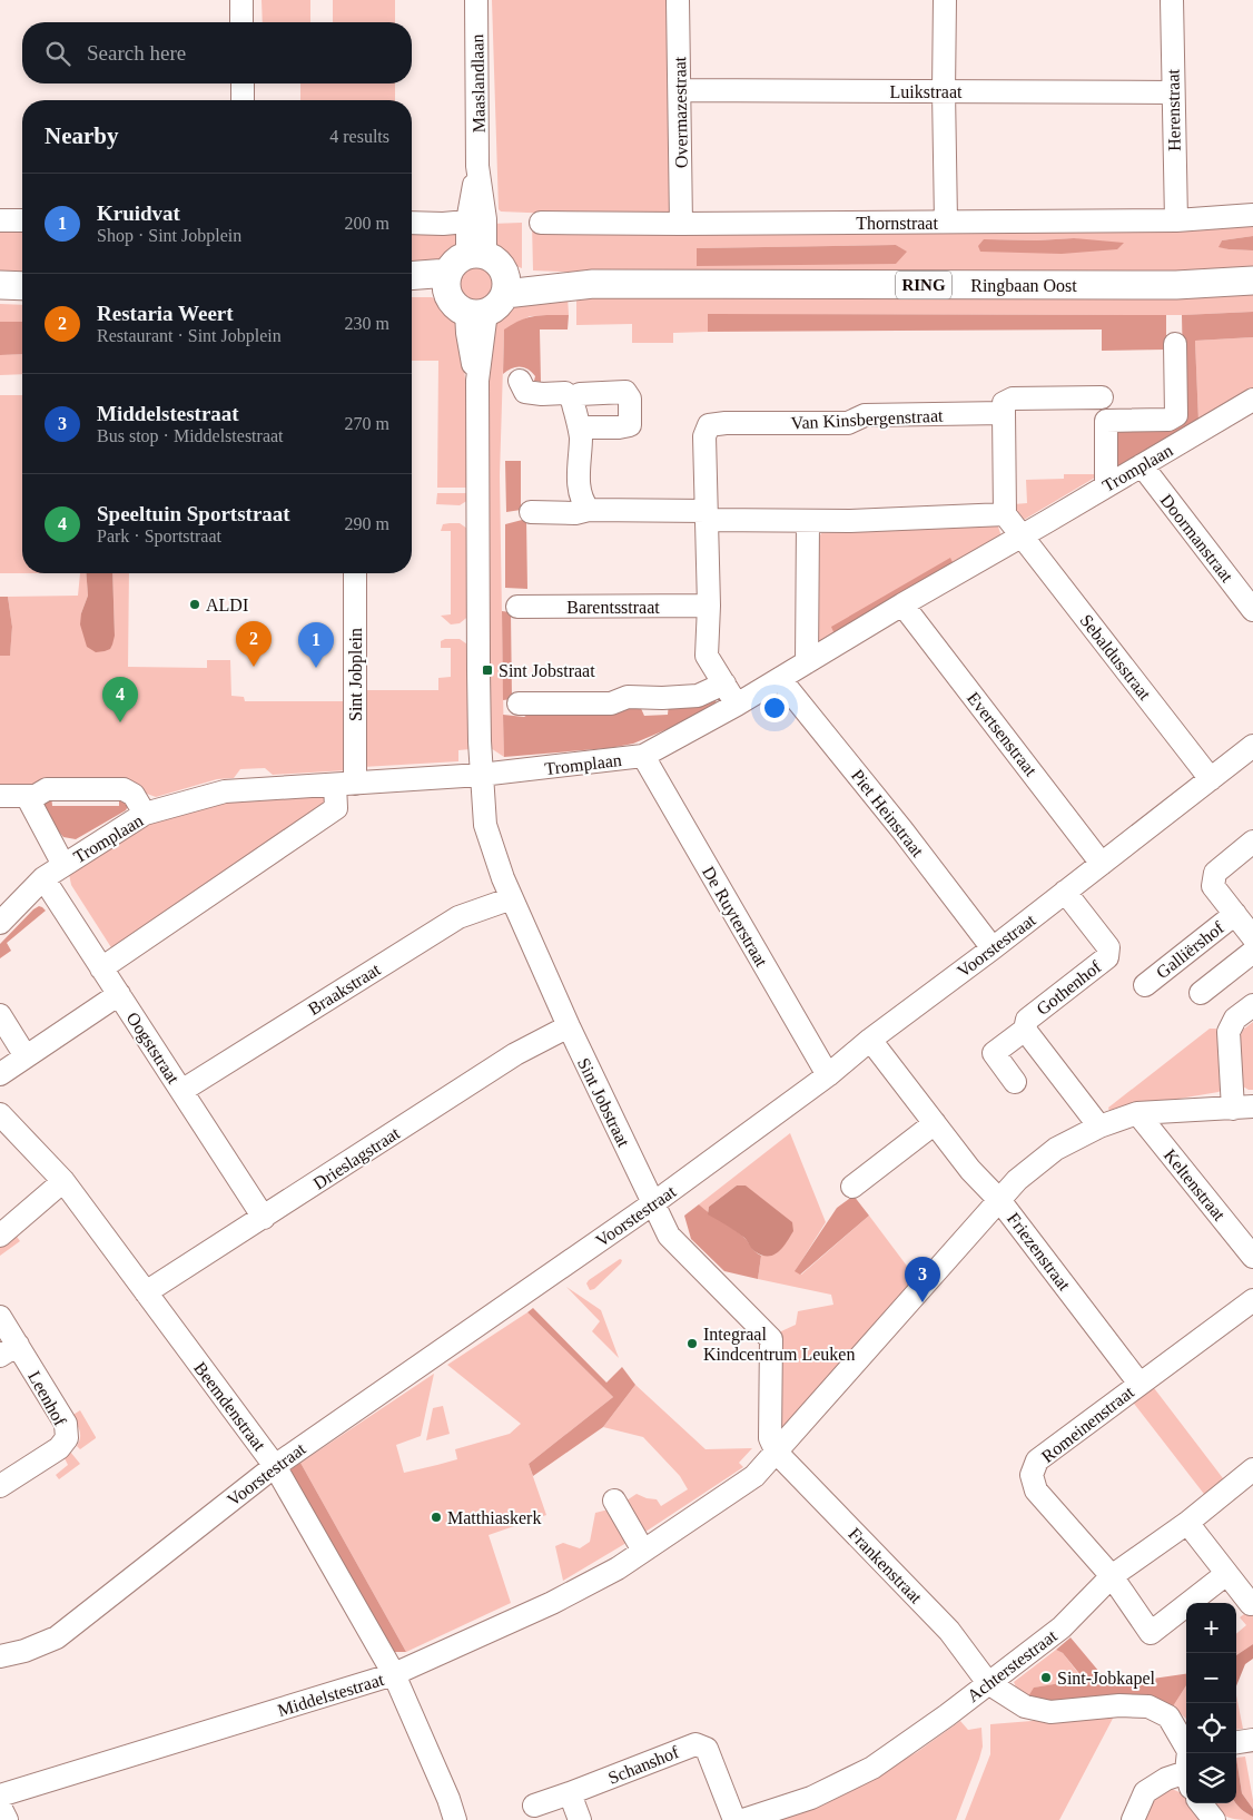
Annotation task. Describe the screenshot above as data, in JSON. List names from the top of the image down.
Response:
{
  "streets": {
    "main road": ["RING", "Ringbaan Oost"],
    "street": [
      "Maaslandlaan",
      "Luikstraat",
      "Herenstraat",
      "Overmazestraat",
      "Thornstraat",
      "Van Kinsbergenstraat",
      "Tromplaan",
      "Doormanstraat",
      "Barentsstraat",
      "Sebaldusstraat",
      "Sint Jobplein",
      "Evertsenstraat",
      "Piet Heinstraat",
      "De Ruyterstraat",
      "Voorstestraat",
      "Galliërshof",
      "Gothenhof",
      "Braakstraat",
      "Oogststraat",
      "Sint Jobstraat",
      "Drieslagstraat",
      "Keltenstraat",
      "Friezenstraat",
      "Leenhof",
      "Beemdenstraat",
      "Romeinenstraat",
      "Frankenstraat",
      "Achterstestraat",
      "Middelstestraat",
      "Schanshof"
    ]
  },
  "crossings": [
    ["Maaslandlaan", "Ringbaan Oost"],
    ["Maaslandlaan", "Sint Jobstraat"],
    ["Luikstraat", "Herenstraat"],
    ["Luikstraat", "Overmazestraat"],
    ["Herenstraat", "Thornstraat"],
    ["Overmazestraat", "Thornstraat"],
    ["Ringbaan Oost", "Sint Jobstraat"],
    ["Van Kinsbergenstraat", "Tromplaan"],
    ["Van Kinsbergenstraat", "Barentsstraat"],
    ["Tromplaan", "Doormanstraat"],
    ["Tromplaan", "Sebaldusstraat"],
    ["Tromplaan", "Sint Jobplein"],
    ["Tromplaan", "Evertsenstraat"],
    ["Tromplaan", "Piet Heinstraat"],
    ["Tromplaan", "De Ruyterstraat"],
    ["Tromplaan", "Oogststraat"],
    ["Tromplaan", "Sint Jobstraat"],
    ["Sebaldusstraat", "Voorstestraat"],
    ["Evertsenstraat", "Voorstestraat"],
    ["Piet Heinstraat", "Voorstestraat"],
    ["De Ruyterstraat", "Voorstestraat"],
    ["Voorstestraat", "Gothenhof"],
    ["Voorstestraat", "Sint Jobstraat"],
    ["Voorstestraat", "Friezenstraat"],
    ["Voorstestraat", "Beemdenstraat"],
    ["Gothenhof", "Middelstestraat"],
    ["Braakstraat", "Oogststraat"],
    ["Braakstraat", "Sint Jobstraat"],
    ["Oogststraat", "Drieslagstraat"],
    ["Sint Jobstraat", "Drieslagstraat"],
    ["Sint Jobstraat", "Frankenstraat"],
    ["Sint Jobstraat", "Middelstestraat"],
    ["Drieslagstraat", "Beemdenstraat"],
    ["Keltenstraat", "Middelstestraat"],
    ["Friezenstraat", "Romeinenstraat"],
    ["Friezenstraat", "Middelstestraat"],
    ["Beemdenstraat", "Middelstestraat"],
    ["Romeinenstraat", "Achterstestraat"],
    ["Frankenstraat", "Achterstestraat"],
    ["Frankenstraat", "Middelstestraat"]
  ],
  "places": {
    "other": [
      "ALDI",
      "Integraal Kindcentrum Leuken",
      "Matthiaskerk",
      "Sint-Jobkapel"
    ],
    "transit": ["Sint Jobstraat"]
  },
  "page": {
    "search": "Search here",
    "heading": ["Nearby", "4 results"],
    "list": [
      {
        "mark": "1",
        "name": "Kruidvat",
        "note": "Shop · Sint Jobplein",
        "value": "200 m"
      },
      {
        "mark": "2",
        "name": "Restaria Weert",
        "note": "Restaurant · Sint Jobplein",
        "value": "230 m"
      },
      {
        "mark": "3",
        "name": "Middelstestraat",
        "note": "Bus stop · Middelstestraat",
        "value": "270 m"
      },
      {
        "mark": "4",
        "name": "Speeltuin Sportstraat",
        "note": "Park · Sportstraat",
        "value": "290 m"
      }
    ],
    "pins": [
      "2",
      "1",
      "4",
      "3"
    ],
    "map_buttons": ["+", "−"]
  }
}
